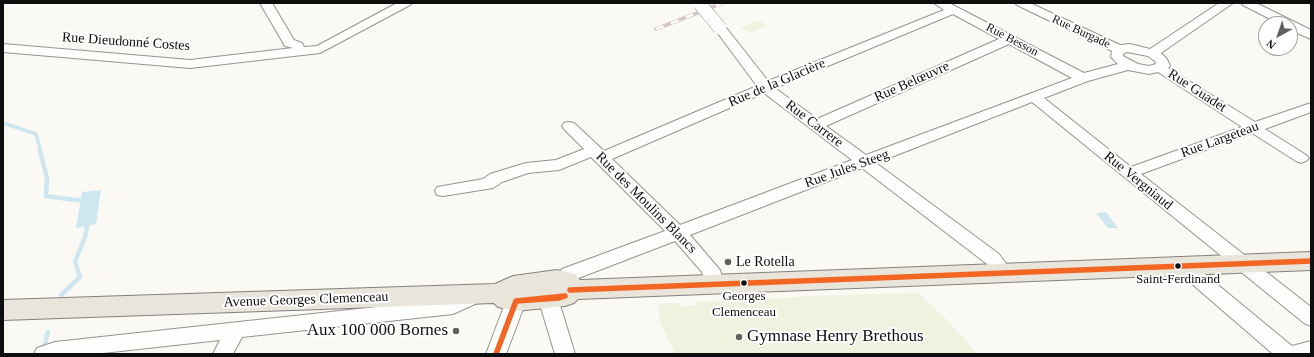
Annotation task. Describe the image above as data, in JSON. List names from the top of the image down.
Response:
{
  "streets": {
    "main road": ["Avenue Georges Clemenceau"],
    "street": [
      "Rue Burgade",
      "Rue Besson",
      "Rue Dieudonné Costes",
      "Rue Belœuvre",
      "Rue de la Glacière",
      "Rue Guadet",
      "Rue Carrere",
      "Rue Largeteau",
      "Rue Jules Steeg",
      "Rue Vergniaud",
      "Rue des Moulins Blancs"
    ]
  },
  "crossings": [
    ["Rue Besson", "Rue Belœuvre"],
    ["Rue Besson", "Rue de la Glacière"],
    ["Rue Besson", "Rue Jules Steeg"],
    ["Rue Belœuvre", "Rue Carrere"],
    ["Rue de la Glacière", "Rue Carrere"],
    ["Rue de la Glacière", "Rue des Moulins Blancs"],
    ["Rue Guadet", "Rue Largeteau"],
    ["Rue Guadet", "Rue Jules Steeg"],
    ["Rue Carrere", "Rue Jules Steeg"],
    ["Rue Carrere", "Avenue Georges Clemenceau"],
    ["Rue Largeteau", "Rue Vergniaud"],
    ["Rue Jules Steeg", "Rue Vergniaud"],
    ["Rue Jules Steeg", "Rue des Moulins Blancs"],
    ["Rue Jules Steeg", "Avenue Georges Clemenceau"],
    ["Rue Vergniaud", "Avenue Georges Clemenceau"],
    ["Rue des Moulins Blancs", "Avenue Georges Clemenceau"]
  ],
  "places": [
    "Le Rotella",
    "Saint-Ferdinand",
    "Georges Clemenceau",
    "Aux 100 000 Bornes",
    "Gymnase Henry Brethous"
  ],
  "north": "bottom left"
}
